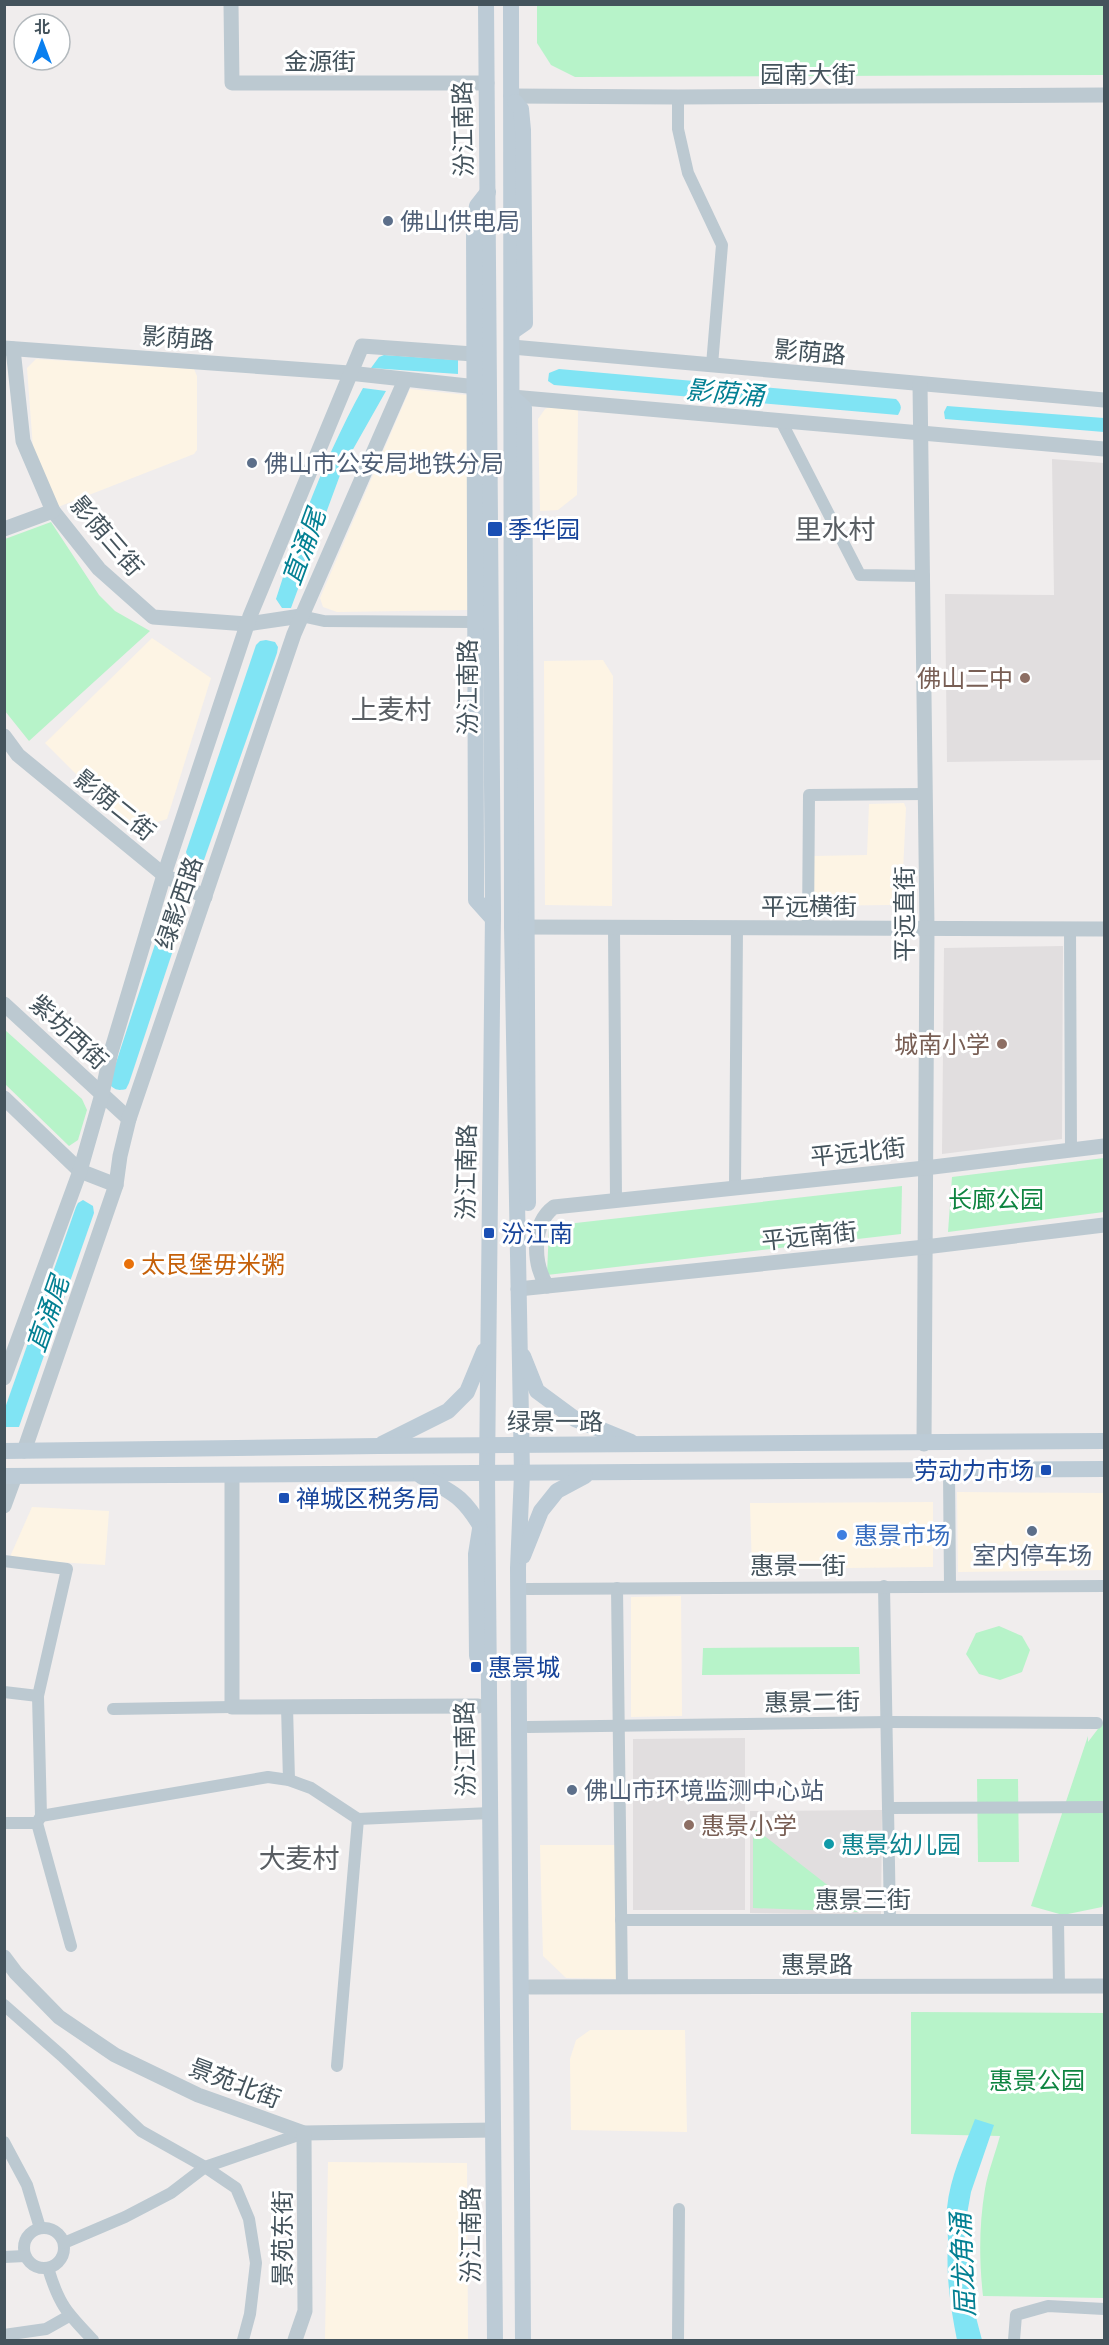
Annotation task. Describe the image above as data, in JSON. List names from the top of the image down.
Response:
{
  "streets": {
    "main road": ["汾江南路", "绿景一路"],
    "street": [
      "金源街",
      "园南大街",
      "影荫路",
      "影荫三街",
      "影荫二街",
      "绿影西路",
      "平远横街",
      "平远直街",
      "紫坊西街",
      "平远北街",
      "平远南街",
      "惠景一街",
      "惠景二街",
      "惠景三街",
      "惠景路",
      "景苑北街",
      "景苑东街"
    ]
  },
  "crossings": [
    ["金源街", "汾江南路"],
    ["园南大街", "汾江南路"],
    ["汾江南路", "影荫路"],
    ["汾江南路", "平远横街"],
    ["汾江南路", "平远南街"],
    ["汾江南路", "绿景一路"],
    ["汾江南路", "景苑北街"],
    ["影荫路", "影荫三街"],
    ["影荫路", "绿影西路"],
    ["影荫路", "平远直街"],
    ["影荫三街", "绿影西路"],
    ["影荫二街", "绿影西路"],
    ["绿影西路", "紫坊西街"],
    ["绿影西路", "绿景一路"],
    ["平远横街", "平远直街"],
    ["平远直街", "平远北街"],
    ["平远直街", "平远南街"],
    ["平远直街", "绿景一路"],
    ["景苑北街", "景苑东街"]
  ],
  "districts": ["里水村", "上麦村", "大麦村"],
  "water": ["影荫涌", "直涌尾", "屈龙角涌"],
  "parks": ["长廊公园", "惠景公园"],
  "places": {
    "other": [
      "佛山供电局",
      "佛山市公安局地铁分局",
      "佛山二中",
      "城南小学",
      "太艮堡毋米粥",
      "室内停车场",
      "惠景市场",
      "佛山市环境监测中心站",
      "惠景小学",
      "惠景幼儿园"
    ],
    "transit": [
      "季华园",
      "汾江南",
      "劳动力市场",
      "禅城区税务局",
      "惠景城"
    ]
  },
  "north": "top"
}
